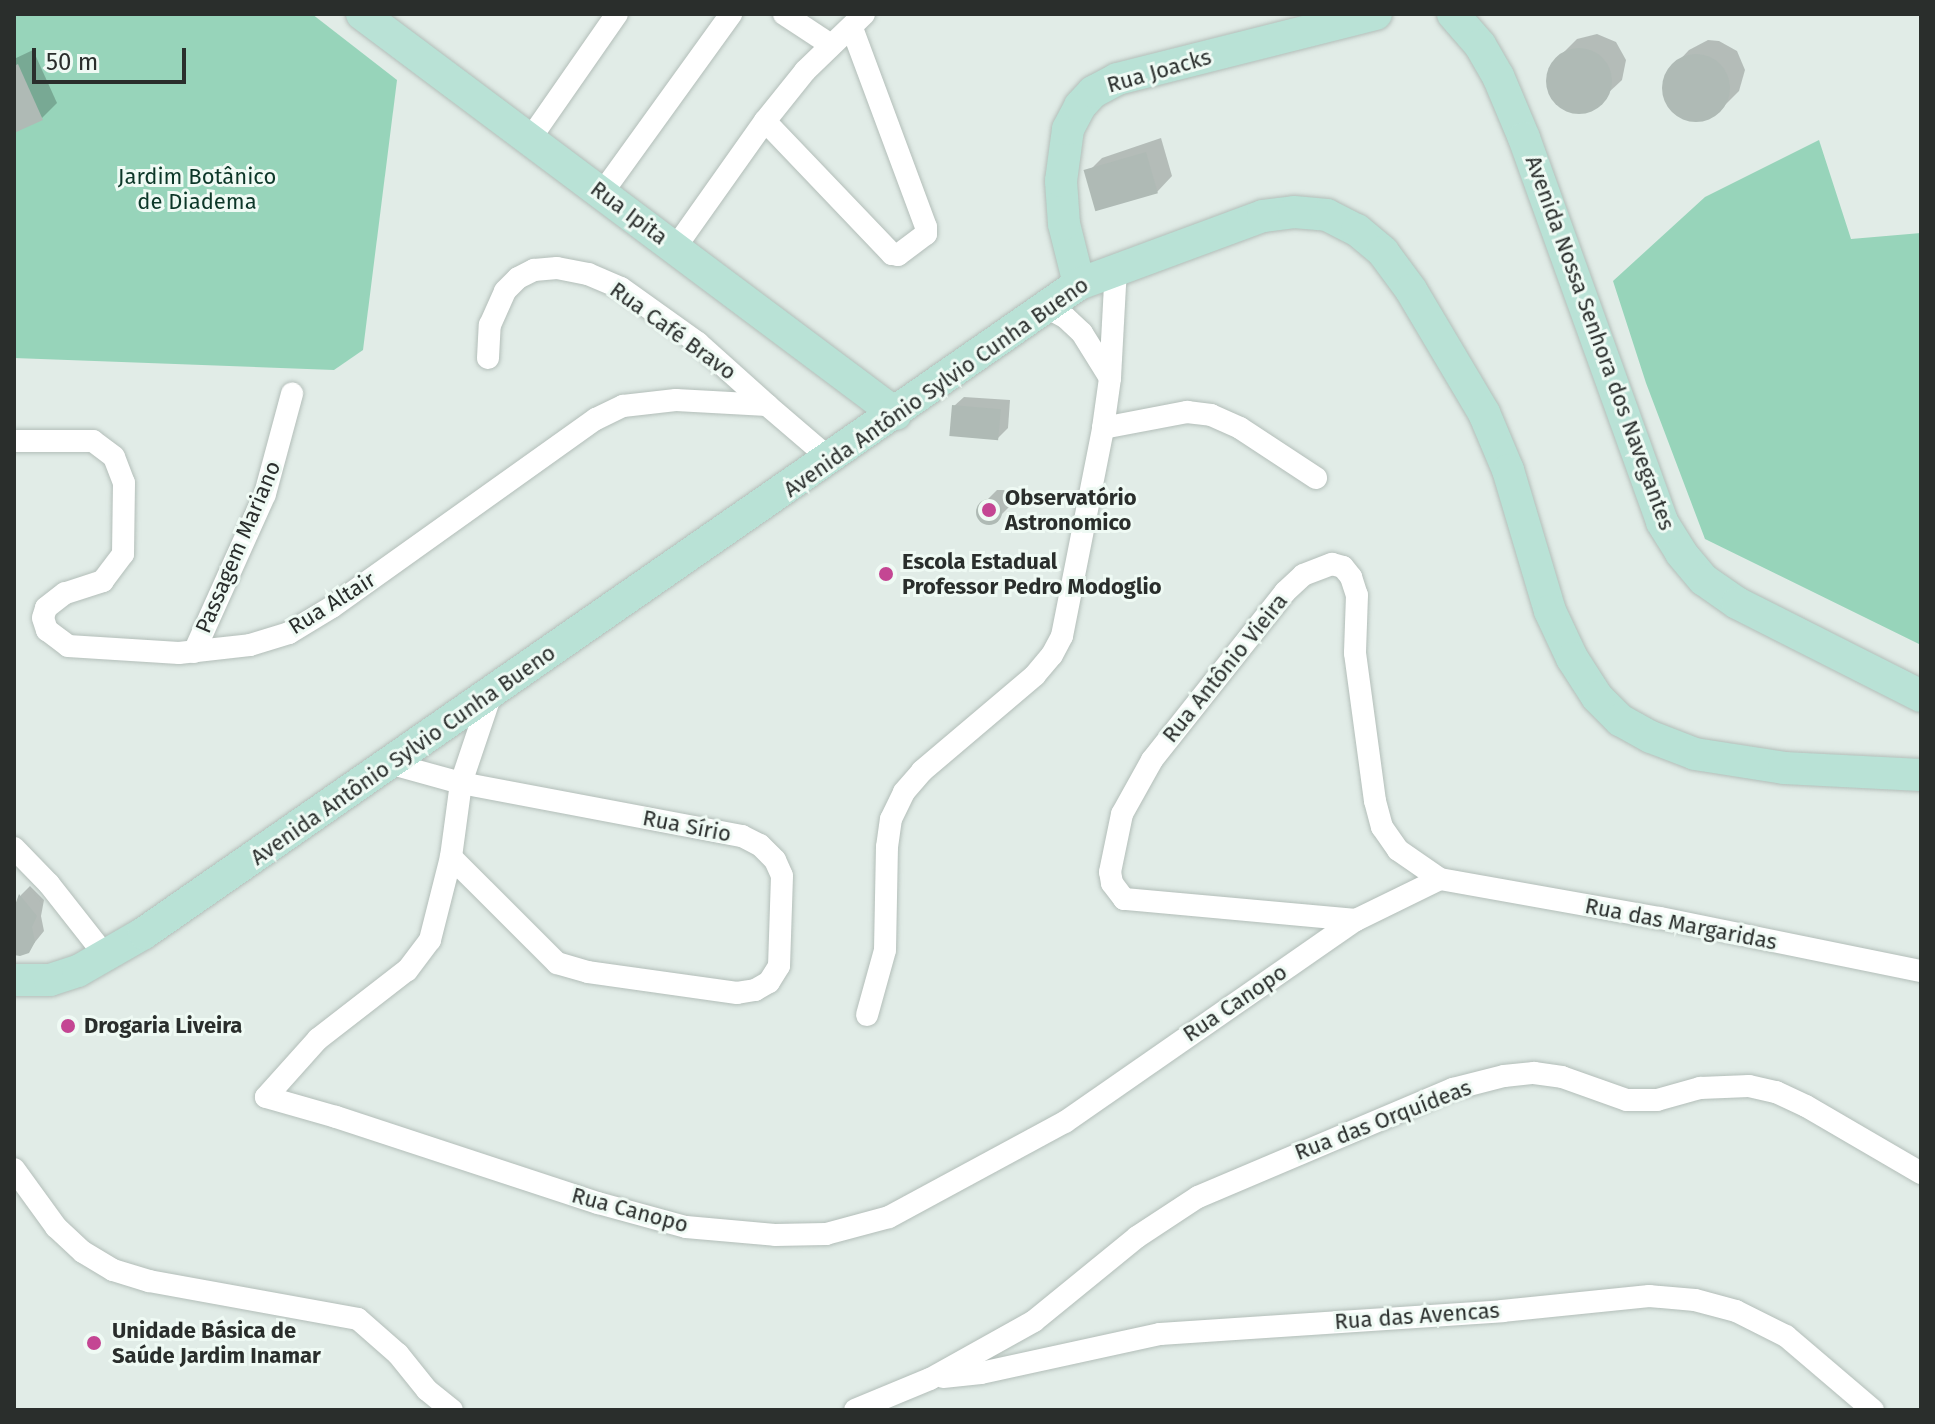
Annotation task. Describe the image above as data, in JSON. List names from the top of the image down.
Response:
{
  "streets": {
    "main road": [
      "Rua Joacks",
      "Rua Ipita",
      "Avenida Nossa Senhora dos Navegantes",
      "Avenida Antônio Sylvio Cunha Bueno"
    ],
    "street": [
      "Rua Café Bravo",
      "Passagem Mariano",
      "Rua Altair",
      "Rua Antônio Vieira",
      "Rua Sírio",
      "Rua das Margaridas",
      "Rua Canopo",
      "Rua das Orquídeas",
      "Rua das Avencas"
    ]
  },
  "crossings": [
    ["Rua Joacks", "Avenida Antônio Sylvio Cunha Bueno"],
    ["Rua Ipita", "Avenida Antônio Sylvio Cunha Bueno"],
    ["Rua Café Bravo", "Rua Altair"],
    ["Avenida Antônio Sylvio Cunha Bueno", "Rua Sírio"],
    ["Avenida Antônio Sylvio Cunha Bueno", "Rua Canopo"],
    ["Passagem Mariano", "Rua Altair"],
    ["Rua Antônio Vieira", "Rua das Margaridas"],
    ["Rua Antônio Vieira", "Rua Canopo"],
    ["Rua Sírio", "Rua Canopo"],
    ["Rua das Margaridas", "Rua Canopo"],
    ["Rua das Orquídeas", "Rua das Avencas"]
  ],
  "parks": ["Jardim Botânico de Diadema"],
  "places": [
    "Observatório Astronomico",
    "Escola Estadual Professor Pedro Modoglio",
    "Drogaria Liveira",
    "Unidade Básica de Saúde Jardim Inamar"
  ],
  "scale_bar": "50 m"
}
